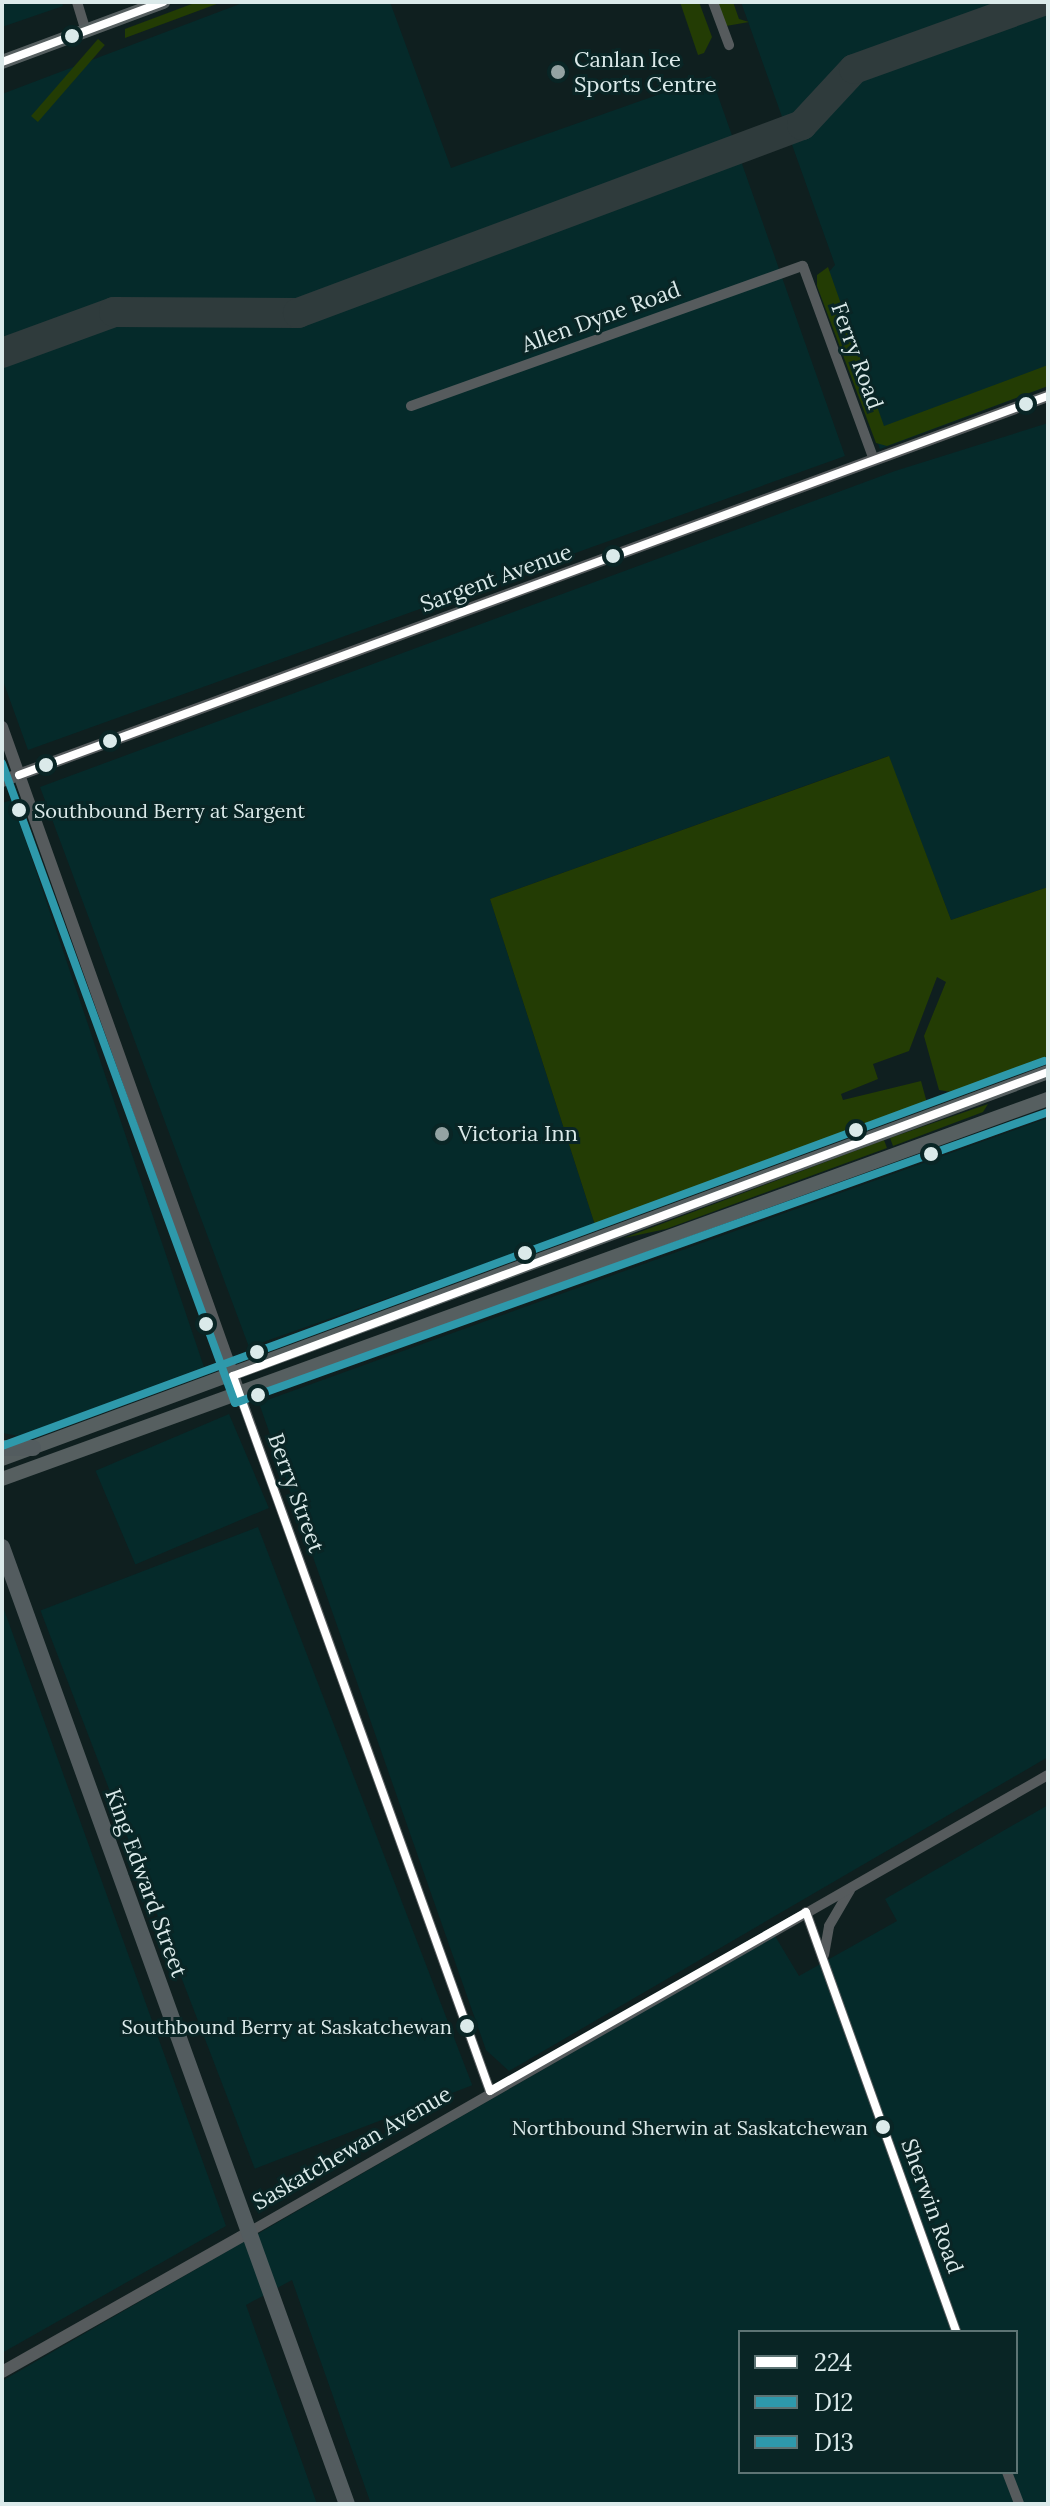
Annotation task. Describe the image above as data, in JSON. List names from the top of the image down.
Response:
{
  "streets": {
    "main road": ["King Edward Street"],
    "street": [
      "Allen Dyne Road",
      "Ferry Road",
      "Sargent Avenue",
      "Berry Street",
      "Saskatchewan Avenue",
      "Sherwin Road"
    ]
  },
  "crossings": [
    ["Allen Dyne Road", "Ferry Road"],
    ["Ferry Road", "Sargent Avenue"],
    ["Sargent Avenue", "Berry Street"],
    ["Berry Street", "Saskatchewan Avenue"],
    ["King Edward Street", "Saskatchewan Avenue"],
    ["Saskatchewan Avenue", "Sherwin Road"]
  ],
  "places": [
    "Canlan Ice Sports Centre",
    "Southbound Berry at Sargent",
    "Victoria Inn",
    "Southbound Berry at Saskatchewan",
    "Northbound Sherwin at Saskatchewan"
  ],
  "lines": ["transit line 224", "transit line D12", "transit line D13"],
  "legend": ["224", "D12", "D13"]
}
